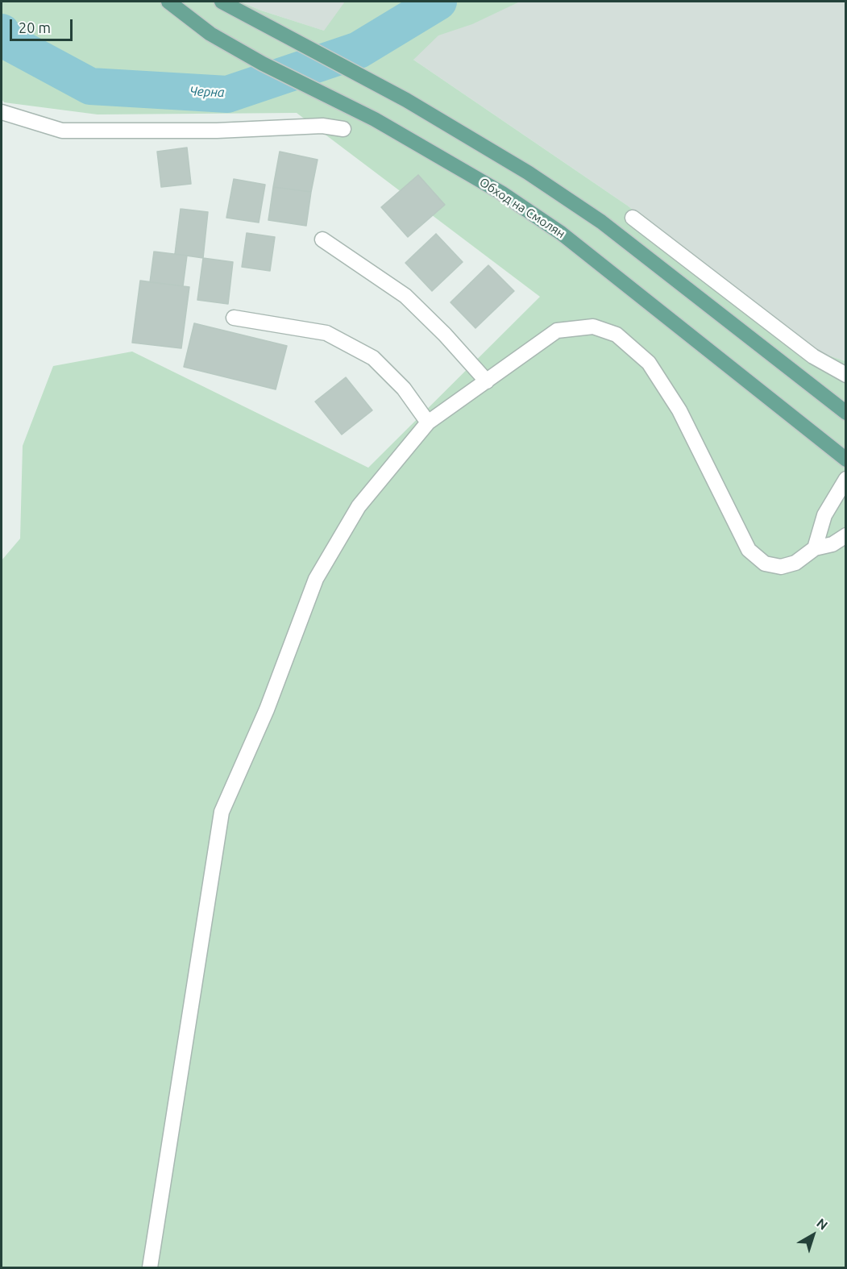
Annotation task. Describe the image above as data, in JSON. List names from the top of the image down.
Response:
{
  "streets": {
    "main road": ["Обход на Смолян"]
  },
  "water": ["Черна"],
  "scale_bar": "20 m",
  "north": "top right"
}
